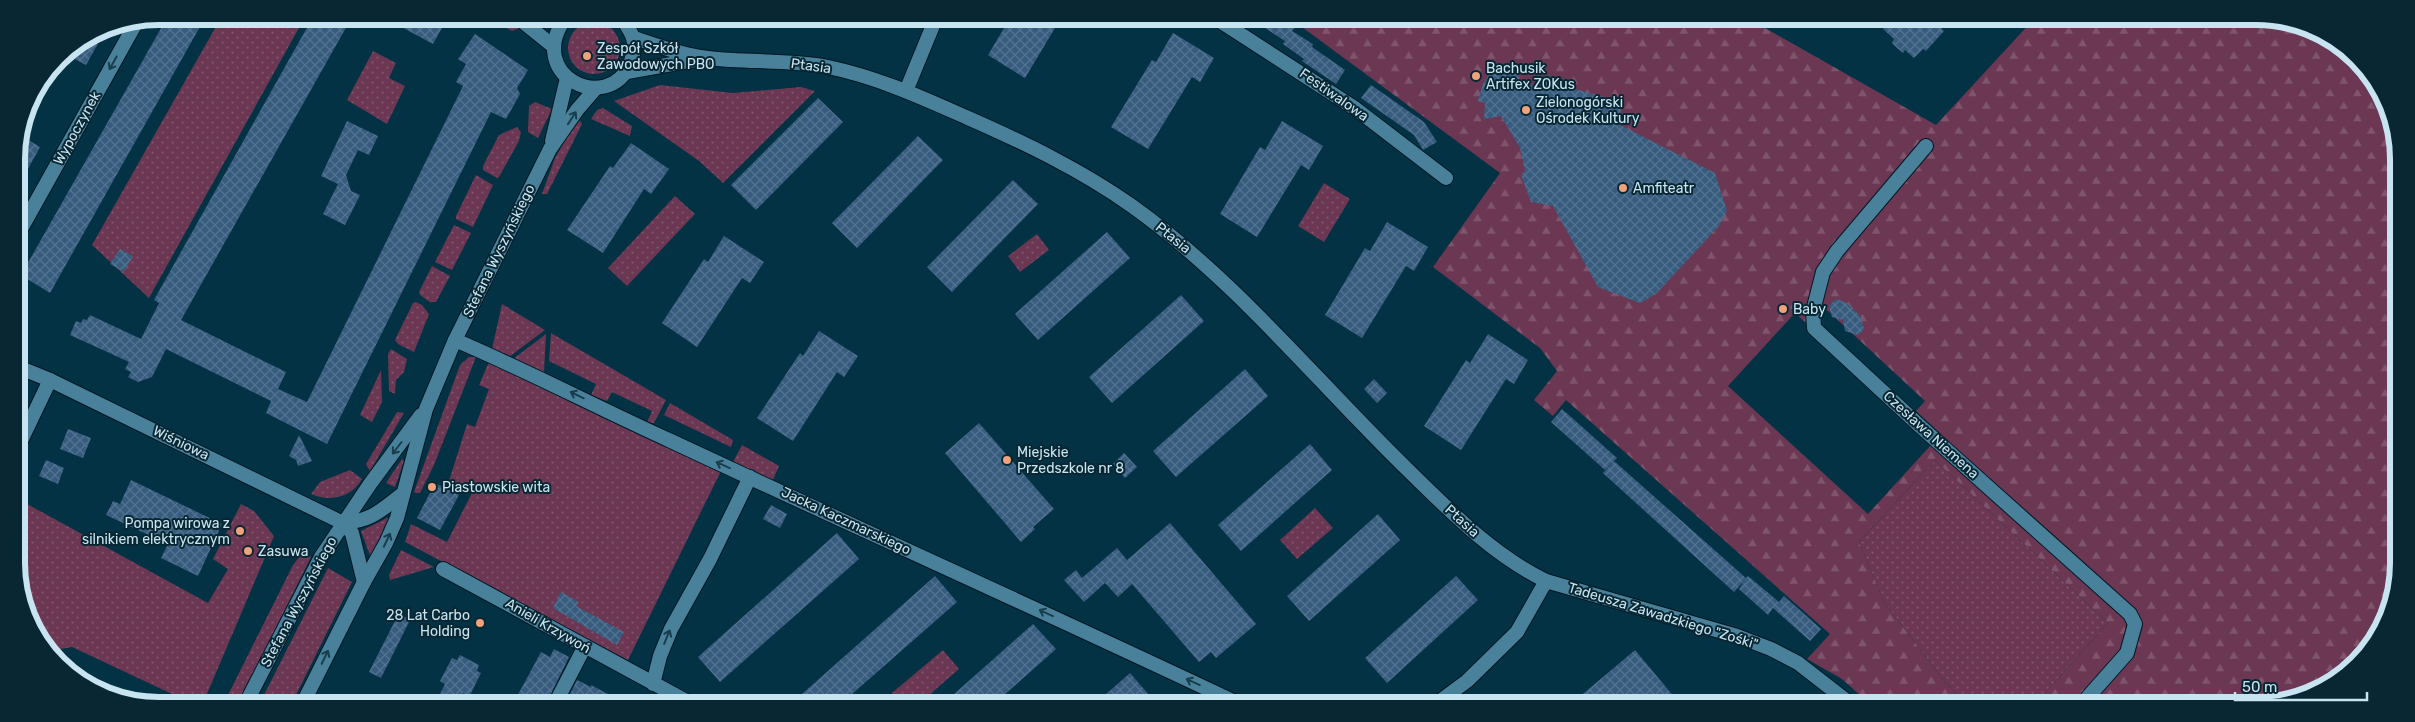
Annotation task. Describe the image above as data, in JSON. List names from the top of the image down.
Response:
{
  "streets": {
    "street": [
      "Ptasia",
      "Festiwalowa",
      "Wypoczynek",
      "Stefana Wyszyńskiego",
      "Czesława Niemena",
      "Wiśniowa",
      "Jacka Kaczmarskiego",
      "Tadeusza Zawadzkiego \"Zośki\"",
      "Anieli Krzywoń"
    ]
  },
  "crossings": [
    ["Ptasia", "Tadeusza Zawadzkiego \"Zośki\""],
    ["Stefana Wyszyńskiego", "Wiśniowa"],
    ["Stefana Wyszyńskiego", "Jacka Kaczmarskiego"]
  ],
  "one_way": ["Wypoczynek", "Jacka Kaczmarskiego"],
  "places": [
    "Zespół Szkół Zawodowych PBO",
    "Bachusik Artifex ZOKus",
    "Zielonogórski Ośrodek Kultury",
    "Amfiteatr",
    "Baby",
    "Miejskie Przedszkole nr 8",
    "Piastowskie wita",
    "Pompa wirowa z silnikiem elektrycznym",
    "Zasuwa",
    "28 Lat Carbo Holding"
  ],
  "scale_bar": "50 m"
}
